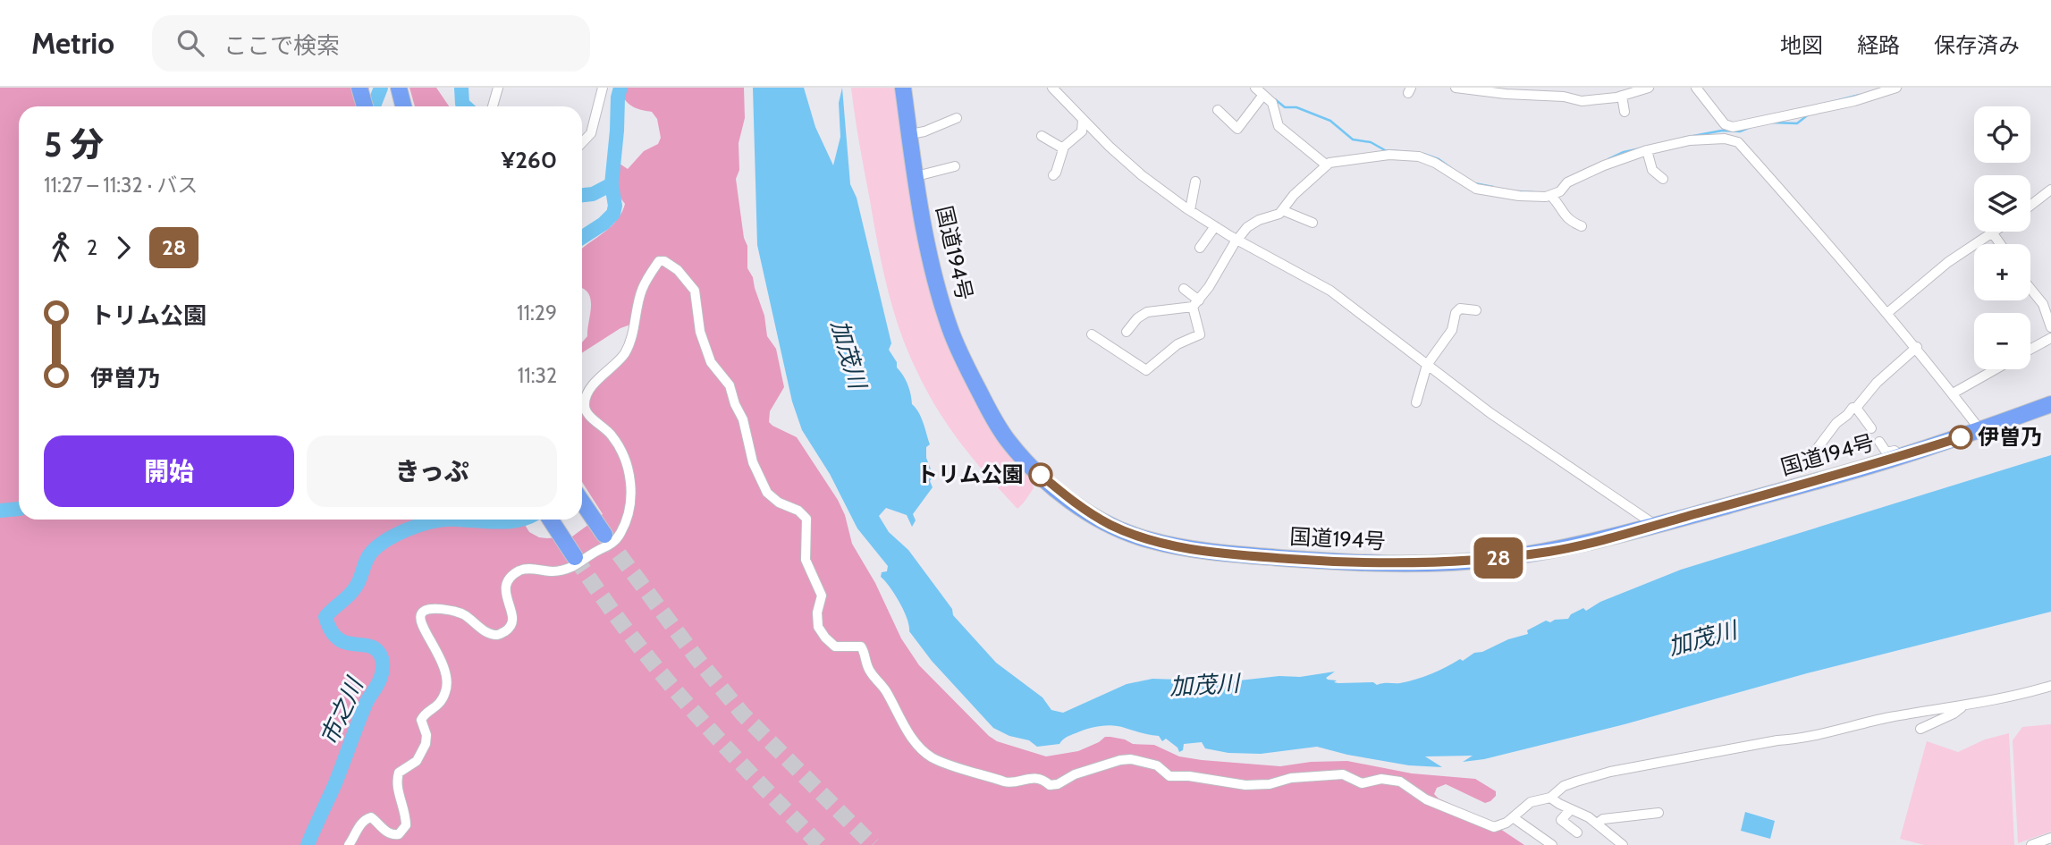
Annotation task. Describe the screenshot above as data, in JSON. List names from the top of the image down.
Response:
{
  "streets": {
    "highway": ["国道194号"]
  },
  "water": ["加茂川", "市之川"],
  "places": ["伊曽乃", "トリム公園"],
  "lines": ["bus line 28"],
  "page": {
    "header": "Metrio",
    "search": "ここで検索",
    "nav": ["地図", "経路", "保存済み"],
    "on_map": "28",
    "map_buttons": ["+", "−"],
    "heading": ["5 分", "11:27 – 11:32 · バス", "¥260"],
    "legs": ["2", "28"],
    "list": [
      {
        "name": "トリム公園",
        "value": "11:29"
      },
      {
        "name": "伊曽乃",
        "value": "11:32"
      }
    ],
    "buttons": ["開始", "きっぷ"]
  }
}
